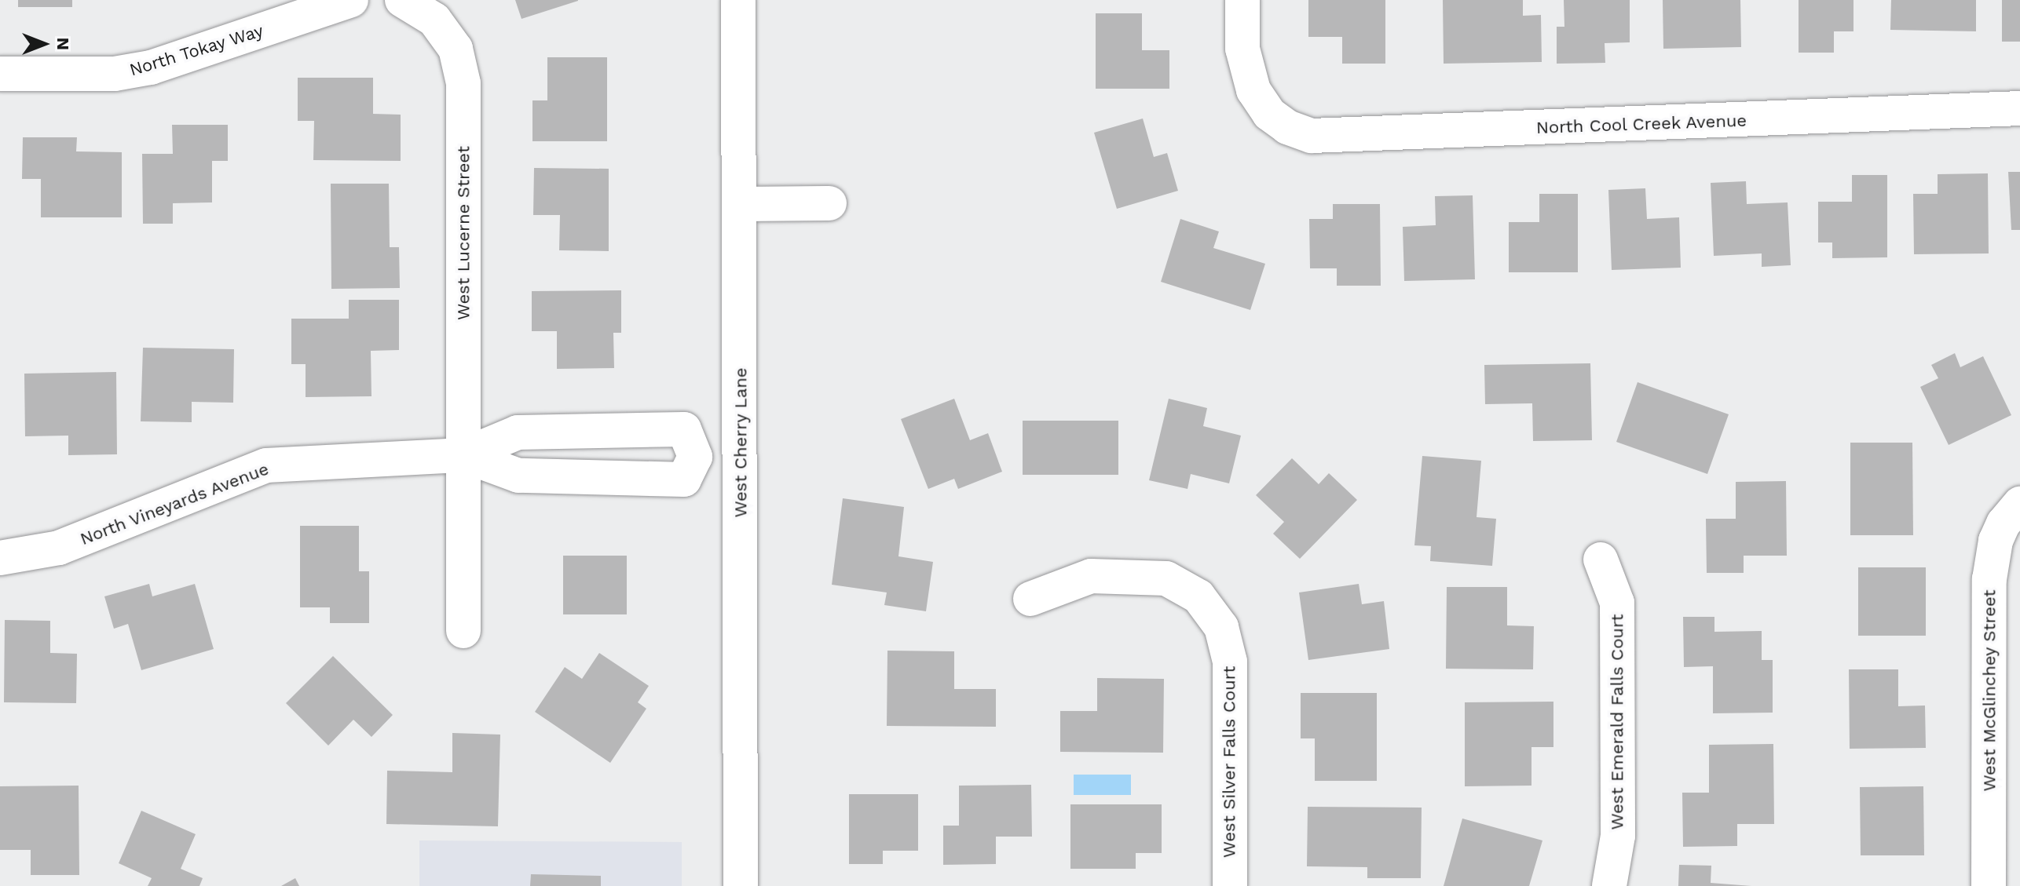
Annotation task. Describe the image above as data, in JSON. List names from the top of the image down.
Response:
{
  "streets": {
    "street": [
      "North Tokay Way",
      "North Cool Creek Avenue",
      "West Lucerne Street",
      "West Cherry Lane",
      "North Vineyards Avenue",
      "West McGlinchey Street",
      "West Emerald Falls Court",
      "West Silver Falls Court"
    ]
  },
  "crossings": [
    ["West Lucerne Street", "North Vineyards Avenue"]
  ],
  "north": "right"
}
